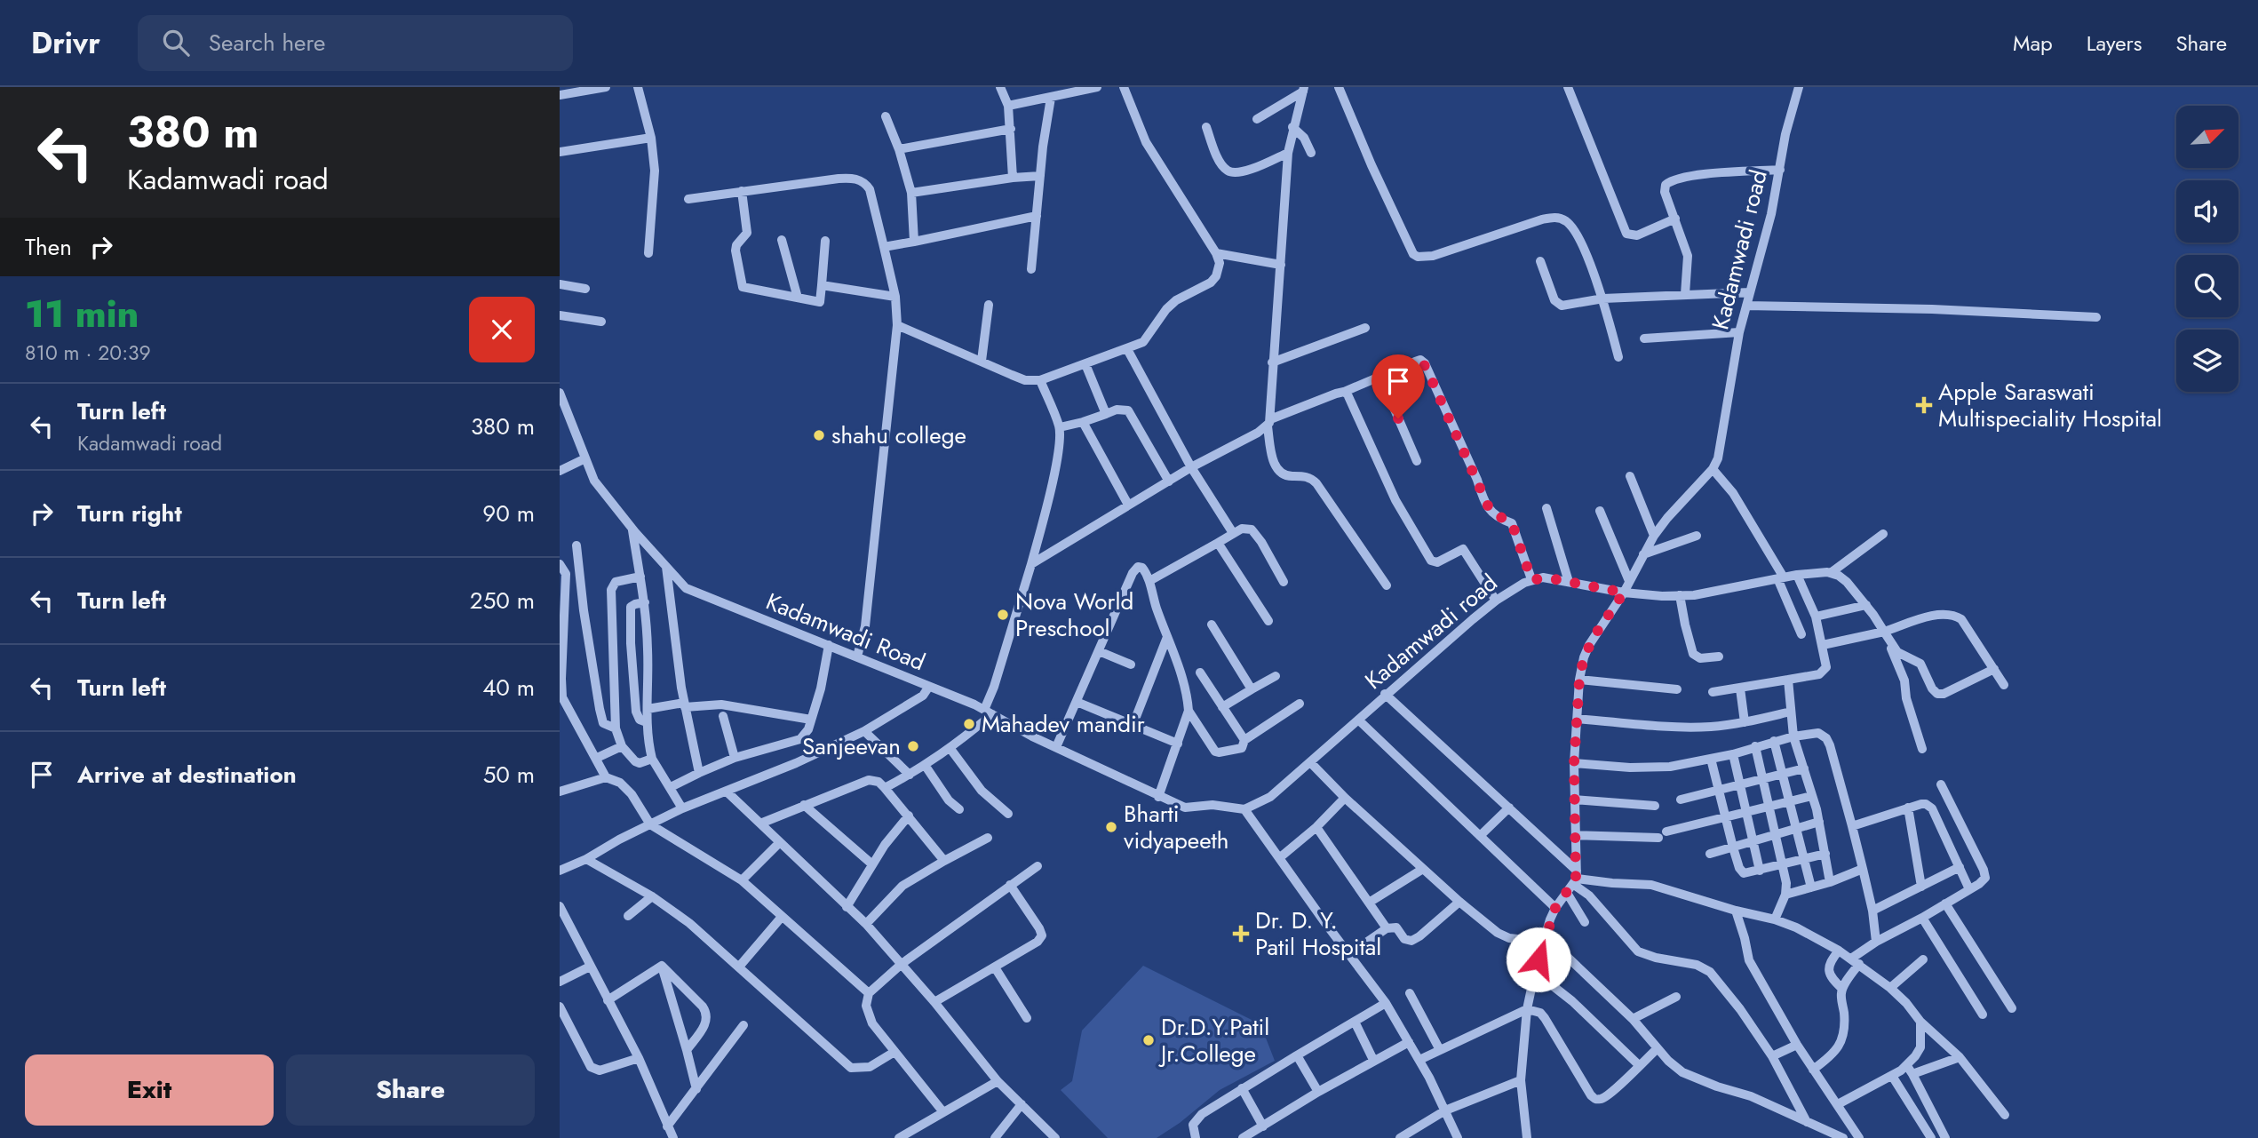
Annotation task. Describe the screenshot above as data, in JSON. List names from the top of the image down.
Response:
{
  "streets": {
    "street": ["Kadamwadi road", "Kadamwadi Road"]
  },
  "crossings": [
    ["Kadamwadi road", "Kadamwadi Road"]
  ],
  "places": {
    "health": ["Apple Saraswati Multispeciality Hospital", "Dr. D. Y. Patil Hospital"],
    "other": [
      "shahu college",
      "Nova World Preschool",
      "Mahadev mandir",
      "Sanjeevan",
      "Bharti vidyapeeth",
      "Dr.D.Y.Patil Jr.College"
    ]
  },
  "north": "top right",
  "page": {
    "header": "Drivr",
    "search": "Search here",
    "nav": ["Map", "Layers", "Share"],
    "turn": ["380 m", "Kadamwadi road"],
    "then": "Then",
    "heading": ["11 min", "810 m · 20:39"],
    "list": [
      {
        "name": "Turn left",
        "note": "Kadamwadi road",
        "value": "380 m"
      },
      {
        "name": "Turn right",
        "value": "90 m"
      },
      {
        "name": "Turn left",
        "value": "250 m"
      },
      {
        "name": "Turn left",
        "value": "40 m"
      },
      {
        "name": "Arrive at destination",
        "value": "50 m"
      }
    ],
    "buttons": ["Exit", "Share"]
  }
}
